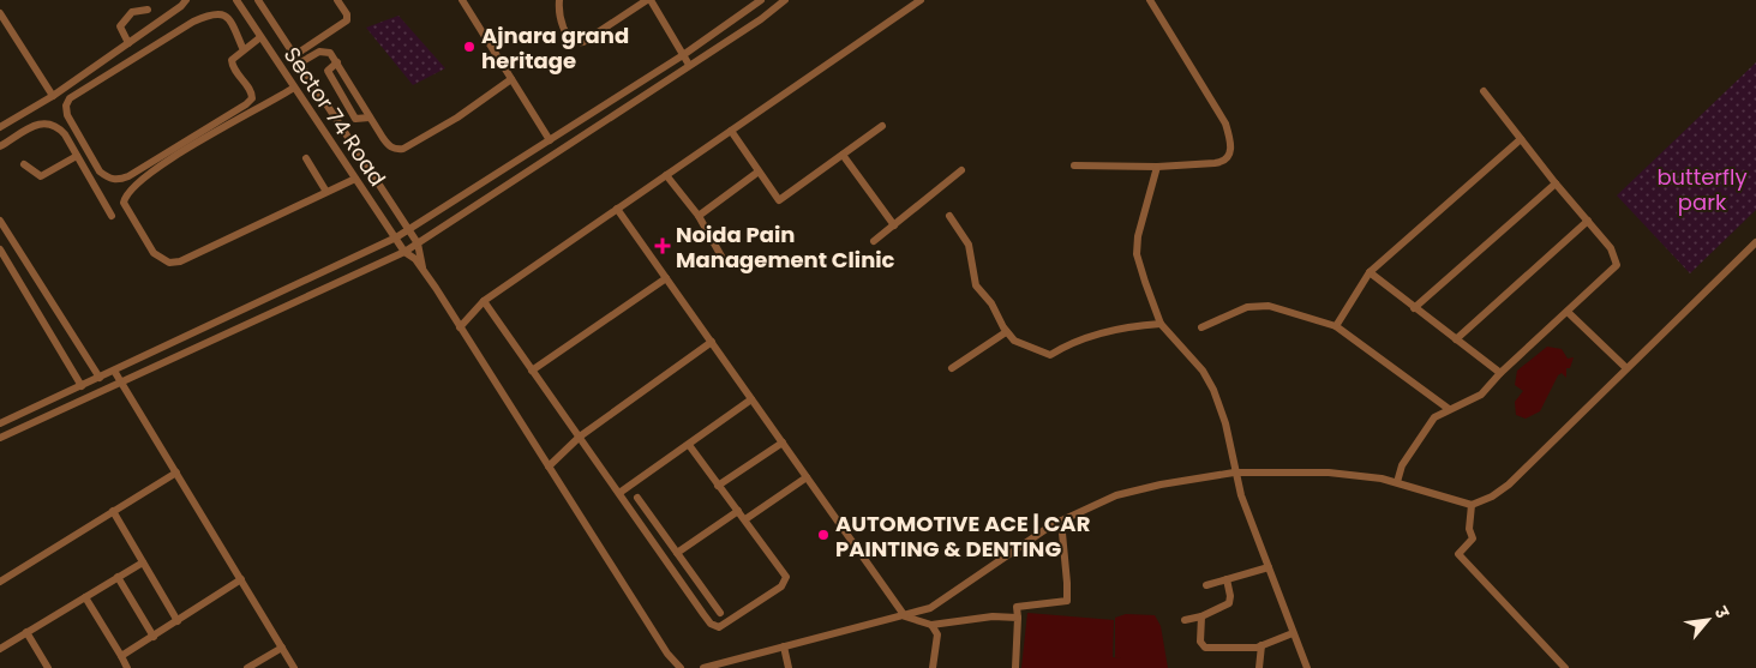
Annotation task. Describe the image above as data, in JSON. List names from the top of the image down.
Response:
{
  "streets": {
    "street": ["Sector 74 Road"]
  },
  "parks": ["butterfly park"],
  "places": {
    "other": ["Ajnara grand heritage", "AUTOMOTIVE ACE | CAR PAINTING & DENTING"],
    "health": ["Noida Pain Management Clinic"]
  },
  "north": "top right"
}
